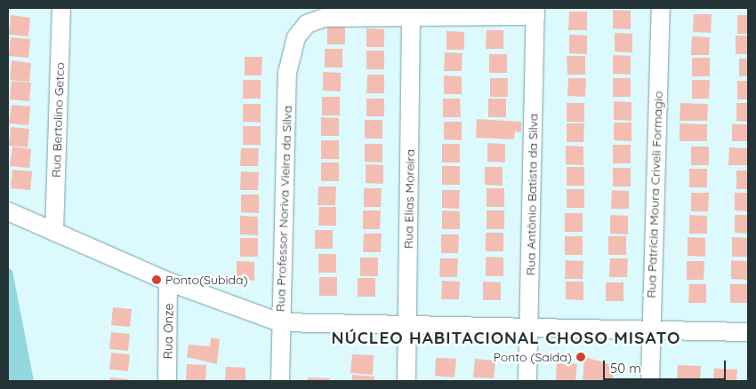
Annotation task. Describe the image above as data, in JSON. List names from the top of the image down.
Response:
{
  "streets": {
    "street": [
      "Rua Bertolino Getco",
      "Rua Antônio Batista da Silva",
      "Rua Patrícia Moura Criveli Formagio",
      "Rua Elias Moreira",
      "Rua Professor Noriva Vieira da Silva",
      "Rua Onze"
    ]
  },
  "crossings": [
    ["Rua Elias Moreira", "Rua Professor Noriva Vieira da Silva"]
  ],
  "districts": ["NÚCLEO HABITACIONAL CHOSO MISATO"],
  "places": ["Ponto(Subida)", "Ponto (Saída)"],
  "scale_bar": "50 m"
}
